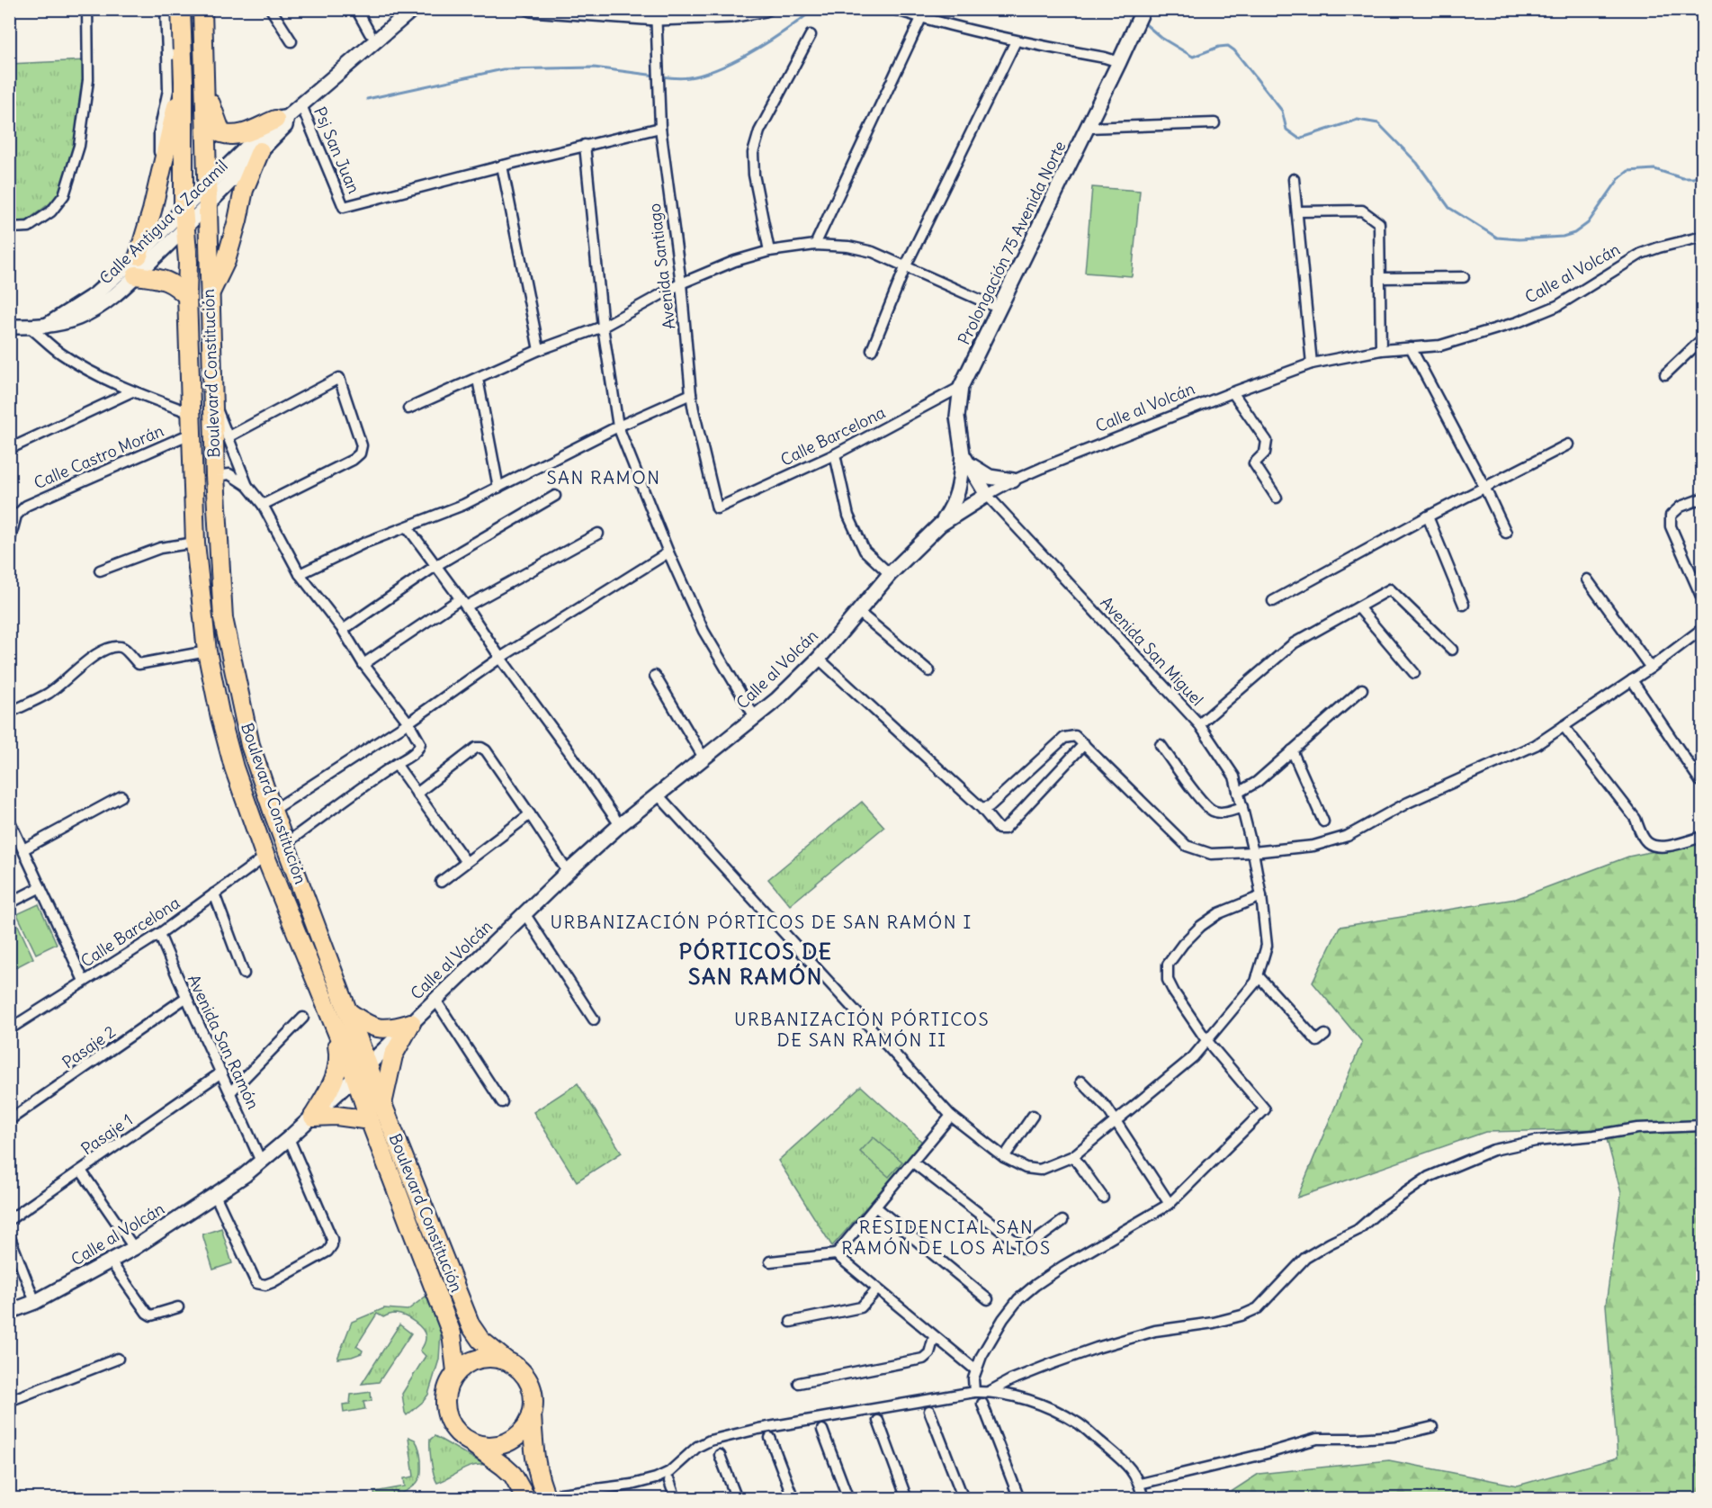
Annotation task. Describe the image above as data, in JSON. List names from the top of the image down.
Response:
{
  "streets": {
    "highway": ["Boulevard Constitución"],
    "main road": ["Calle Antigua a Zacamil", "Prolongación 75 Avenida Norte", "Calle al Volcán"],
    "street": [
      "Psj San Juan",
      "Avenida Santiago",
      "Calle Barcelona",
      "Calle Castro Morán",
      "Avenida San Miguel",
      "Avenida San Ramón",
      "Pasaje 2",
      "Pasaje 1"
    ]
  },
  "crossings": [
    ["Psj San Juan", "Calle Antigua a Zacamil"],
    ["Calle Antigua a Zacamil", "Boulevard Constitución"],
    ["Prolongación 75 Avenida Norte", "Calle al Volcán"],
    ["Prolongación 75 Avenida Norte", "Calle Barcelona"],
    ["Prolongación 75 Avenida Norte", "Avenida San Miguel"],
    ["Avenida Santiago", "Calle Barcelona"],
    ["Calle al Volcán", "Boulevard Constitución"],
    ["Calle al Volcán", "Avenida San Miguel"],
    ["Calle al Volcán", "Avenida San Ramón"],
    ["Boulevard Constitución", "Calle Barcelona"],
    ["Boulevard Constitución", "Calle Castro Morán"],
    ["Calle Barcelona", "Avenida San Ramón"],
    ["Avenida San Ramón", "Pasaje 2"],
    ["Avenida San Ramón", "Pasaje 1"]
  ],
  "districts": [
    "SAN RAMON",
    "URBANIZACIÓN PÓRTICOS DE SAN RAMÓN I",
    "PÓRTICOS DE SAN RAMÓN",
    "URBANIZACIÓN PÓRTICOS DE SAN RAMÓN II",
    "RESIDENCIAL SAN RAMÓN DE LOS ALTOS"
  ]
}
